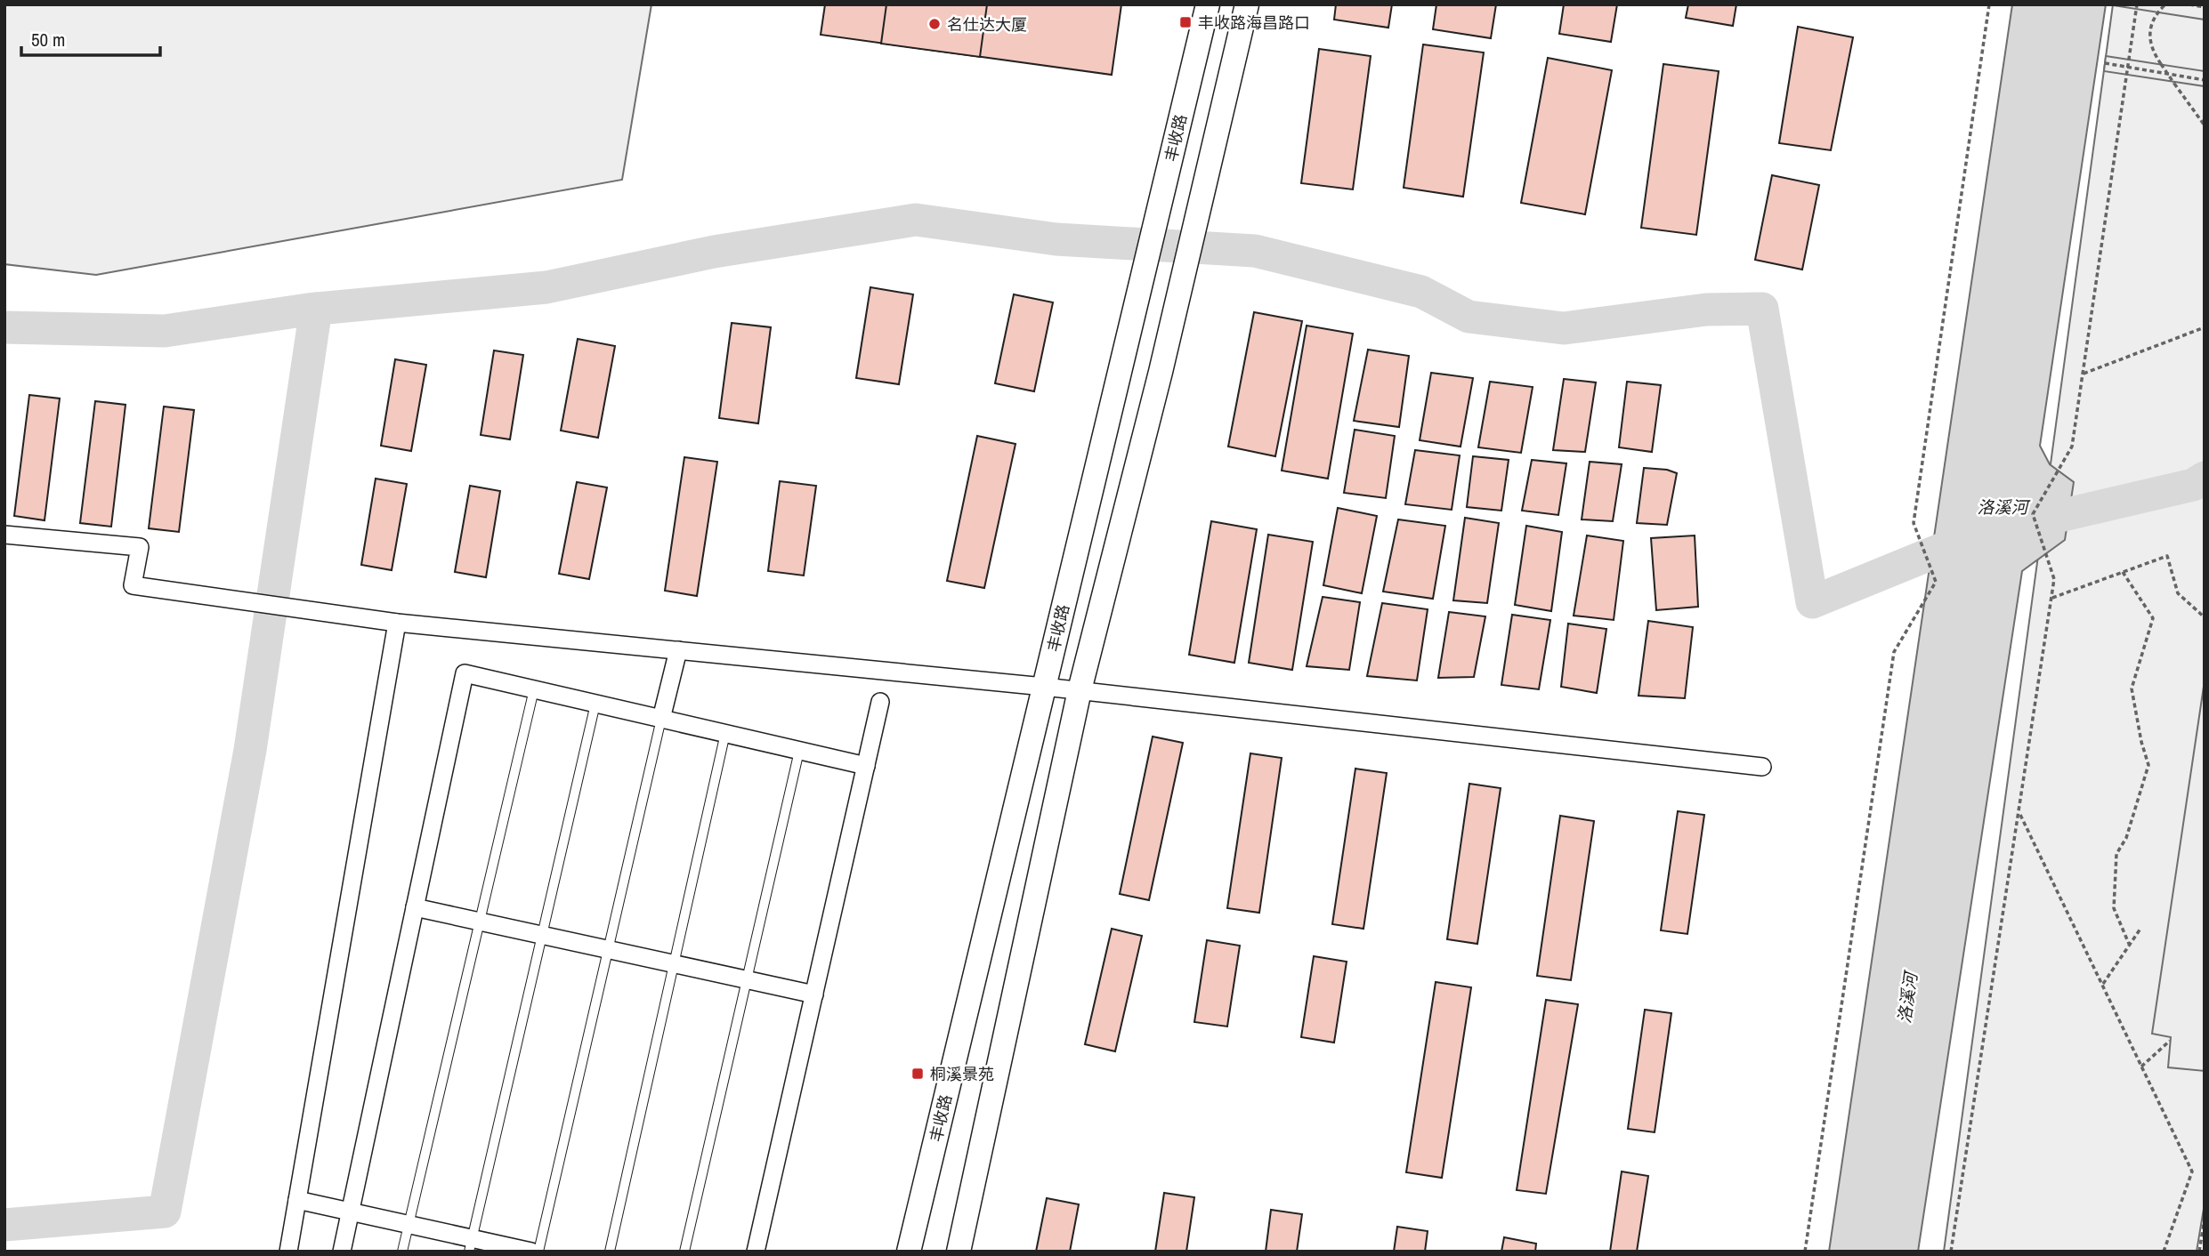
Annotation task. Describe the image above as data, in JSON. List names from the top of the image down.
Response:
{
  "streets": {
    "main road": ["丰收路"]
  },
  "water": ["洛溪河"],
  "places": {
    "transit": ["丰收路海昌路口", "桐溪景苑"],
    "other": ["名仕达大厦"]
  },
  "scale_bar": "50 m"
}
